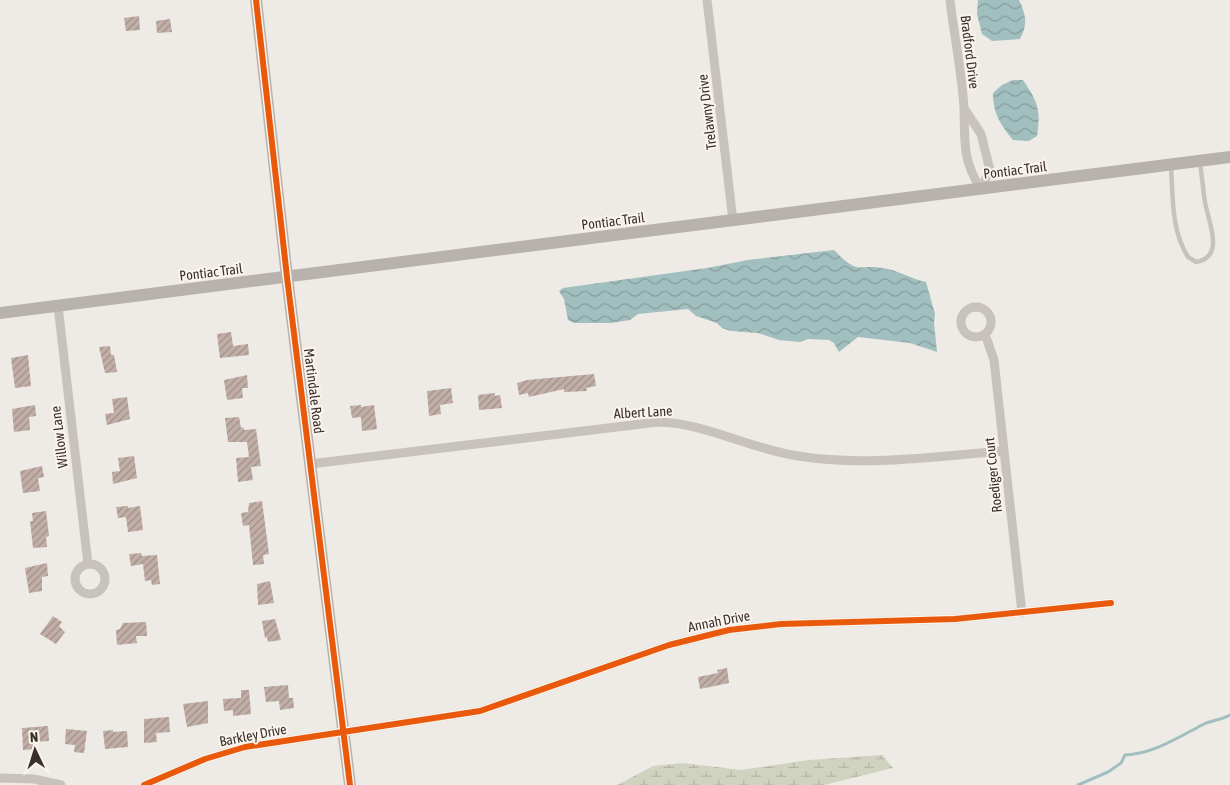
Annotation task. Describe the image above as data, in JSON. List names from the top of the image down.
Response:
{
  "streets": {
    "main road": ["Pontiac Trail", "Martindale Road"],
    "street": [
      "Bradford Drive",
      "Trelawny Drive",
      "Albert Lane",
      "Willow Lane",
      "Roediger Court",
      "Annah Drive",
      "Barkley Drive"
    ]
  },
  "crossings": [
    ["Bradford Drive", "Pontiac Trail"],
    ["Trelawny Drive", "Pontiac Trail"],
    ["Pontiac Trail", "Martindale Road"],
    ["Pontiac Trail", "Willow Lane"],
    ["Martindale Road", "Albert Lane"],
    ["Martindale Road", "Annah Drive"],
    ["Martindale Road", "Barkley Drive"],
    ["Albert Lane", "Roediger Court"],
    ["Roediger Court", "Annah Drive"],
    ["Annah Drive", "Barkley Drive"]
  ],
  "north": "top"
}
